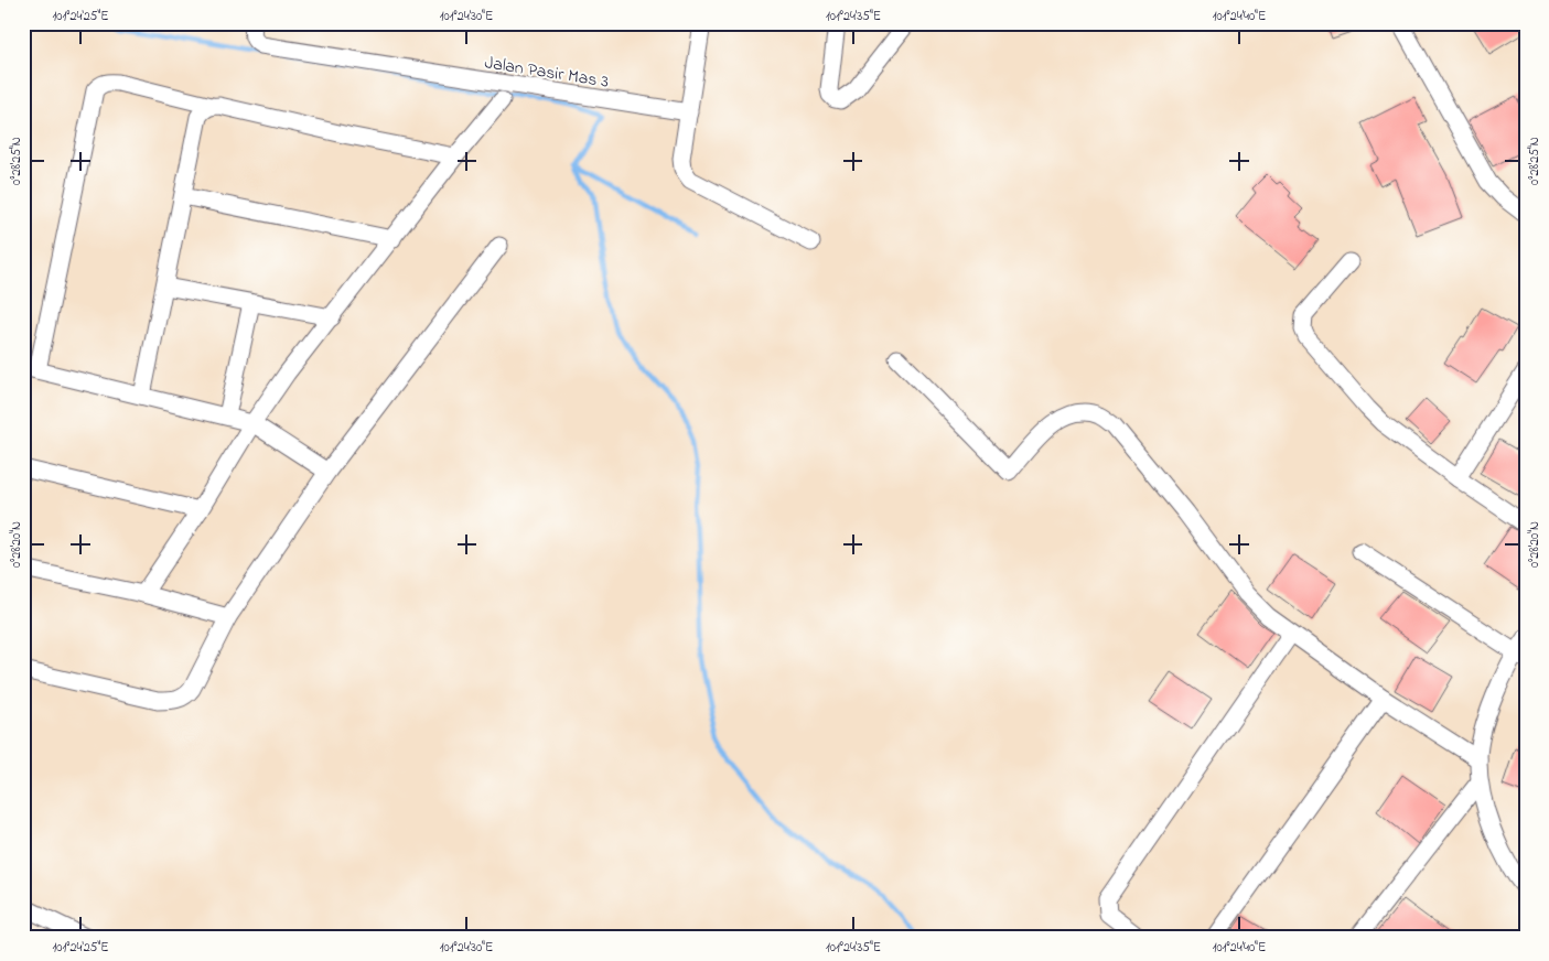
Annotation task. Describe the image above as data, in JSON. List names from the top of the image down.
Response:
{
  "streets": {
    "street": ["Jalan Pasir Mas 3"]
  },
  "coordinates": [
    "101°24'25\"E",
    "101°24'30\"E",
    "101°24'35\"E",
    "101°24'40\"E",
    "0°28'25\"N",
    "0°28'20\"N"
  ]
}
